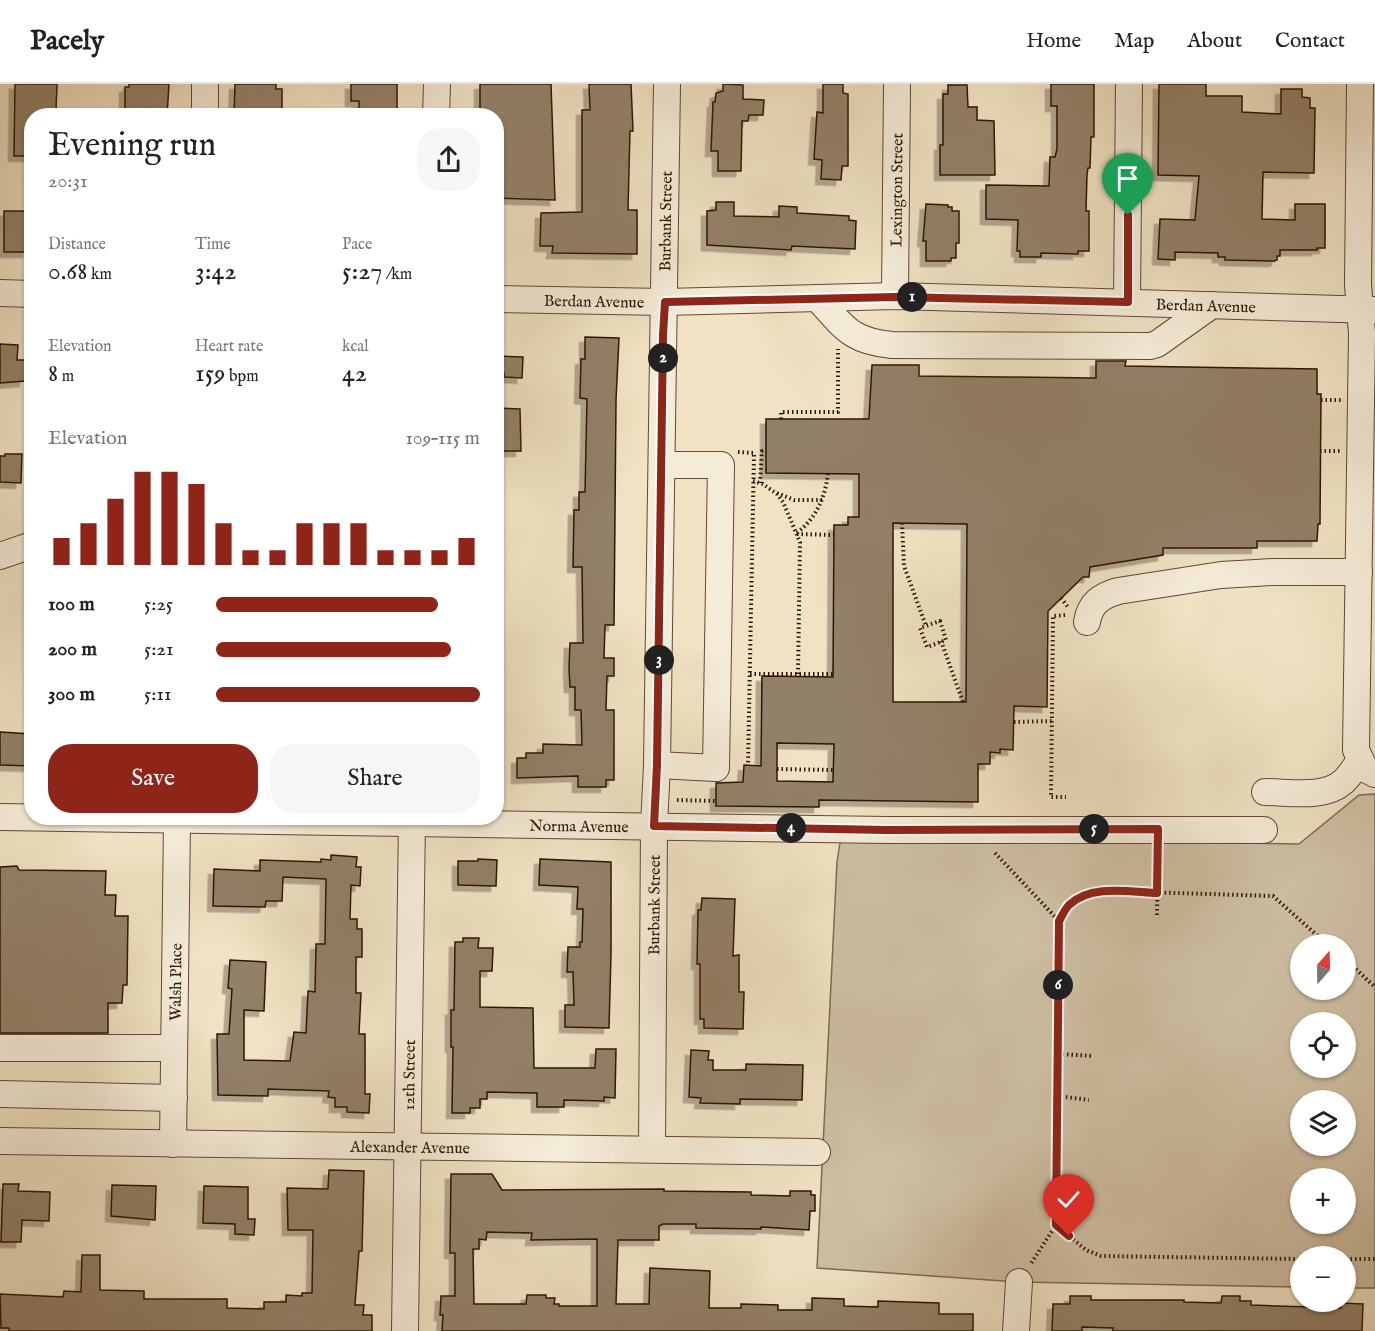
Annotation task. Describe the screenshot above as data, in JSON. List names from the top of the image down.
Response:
{
  "streets": {
    "street": [
      "Lexington Street",
      "Burbank Street",
      "Berdan Avenue",
      "Norma Avenue",
      "Walsh Place",
      "12th Street",
      "Alexander Avenue"
    ]
  },
  "crossings": [
    ["Lexington Street", "Berdan Avenue"],
    ["Burbank Street", "Berdan Avenue"],
    ["Burbank Street", "Norma Avenue"],
    ["Burbank Street", "Alexander Avenue"],
    ["Walsh Place", "Alexander Avenue"],
    ["12th Street", "Alexander Avenue"]
  ],
  "north": "top",
  "page": {
    "header": "Pacely",
    "nav": [
      "Home",
      "Map",
      "About",
      "Contact"
    ],
    "heading": ["Evening run", "20:31"],
    "stats": [
      ["Distance", "0.68 km"],
      ["Time", "3:42"],
      ["Pace", "5:27 /km"],
      ["Elevation", "8 m"],
      ["Heart rate", "159 bpm"],
      ["kcal", "42"]
    ],
    "pins": [
      "1",
      "2",
      "3",
      "4",
      "5",
      "6"
    ],
    "chart": ["Elevation", "109–115 m"],
    "list": [
      {
        "name": "100 m",
        "note": "5:25"
      },
      {
        "name": "200 m",
        "note": "5:21"
      },
      {
        "name": "300 m",
        "note": "5:11"
      }
    ],
    "buttons": ["Save", "Share"],
    "map_buttons": ["+", "−"]
  }
}
